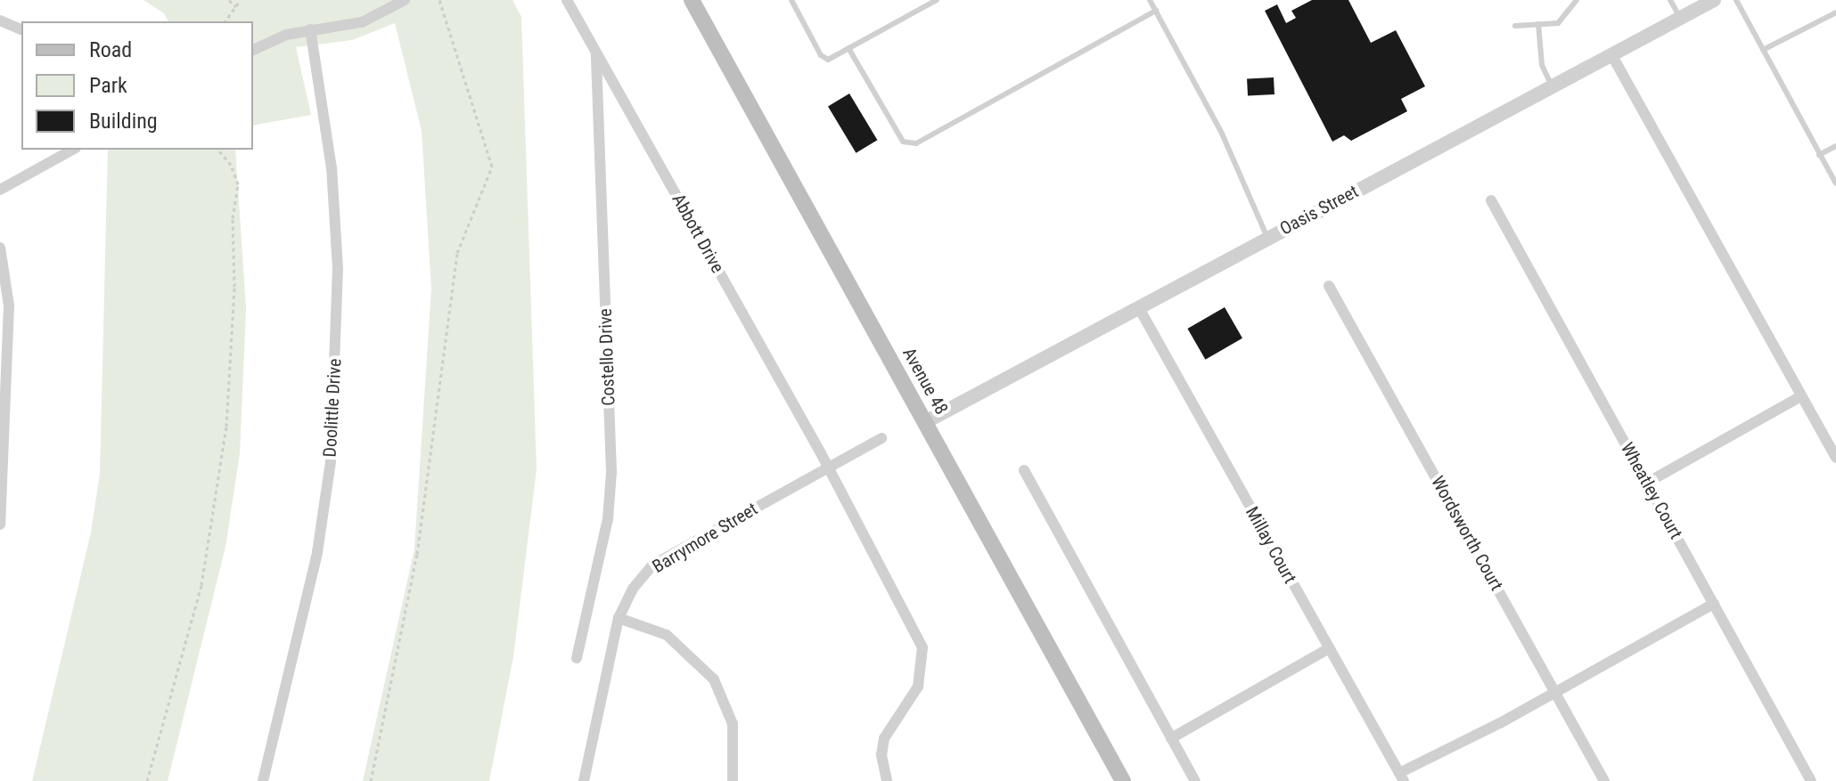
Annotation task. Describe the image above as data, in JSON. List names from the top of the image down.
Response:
{
  "streets": {
    "main road": ["Avenue 48"],
    "street": [
      "Oasis Street",
      "Abbott Drive",
      "Costello Drive",
      "Doolittle Drive",
      "Wheatley Court",
      "Wordsworth Court",
      "Barrymore Street",
      "Millay Court"
    ]
  },
  "crossings": [
    ["Oasis Street", "Avenue 48"],
    ["Oasis Street", "Millay Court"],
    ["Abbott Drive", "Costello Drive"],
    ["Abbott Drive", "Barrymore Street"]
  ],
  "legend": ["Road", "Park", "Building"]
}
